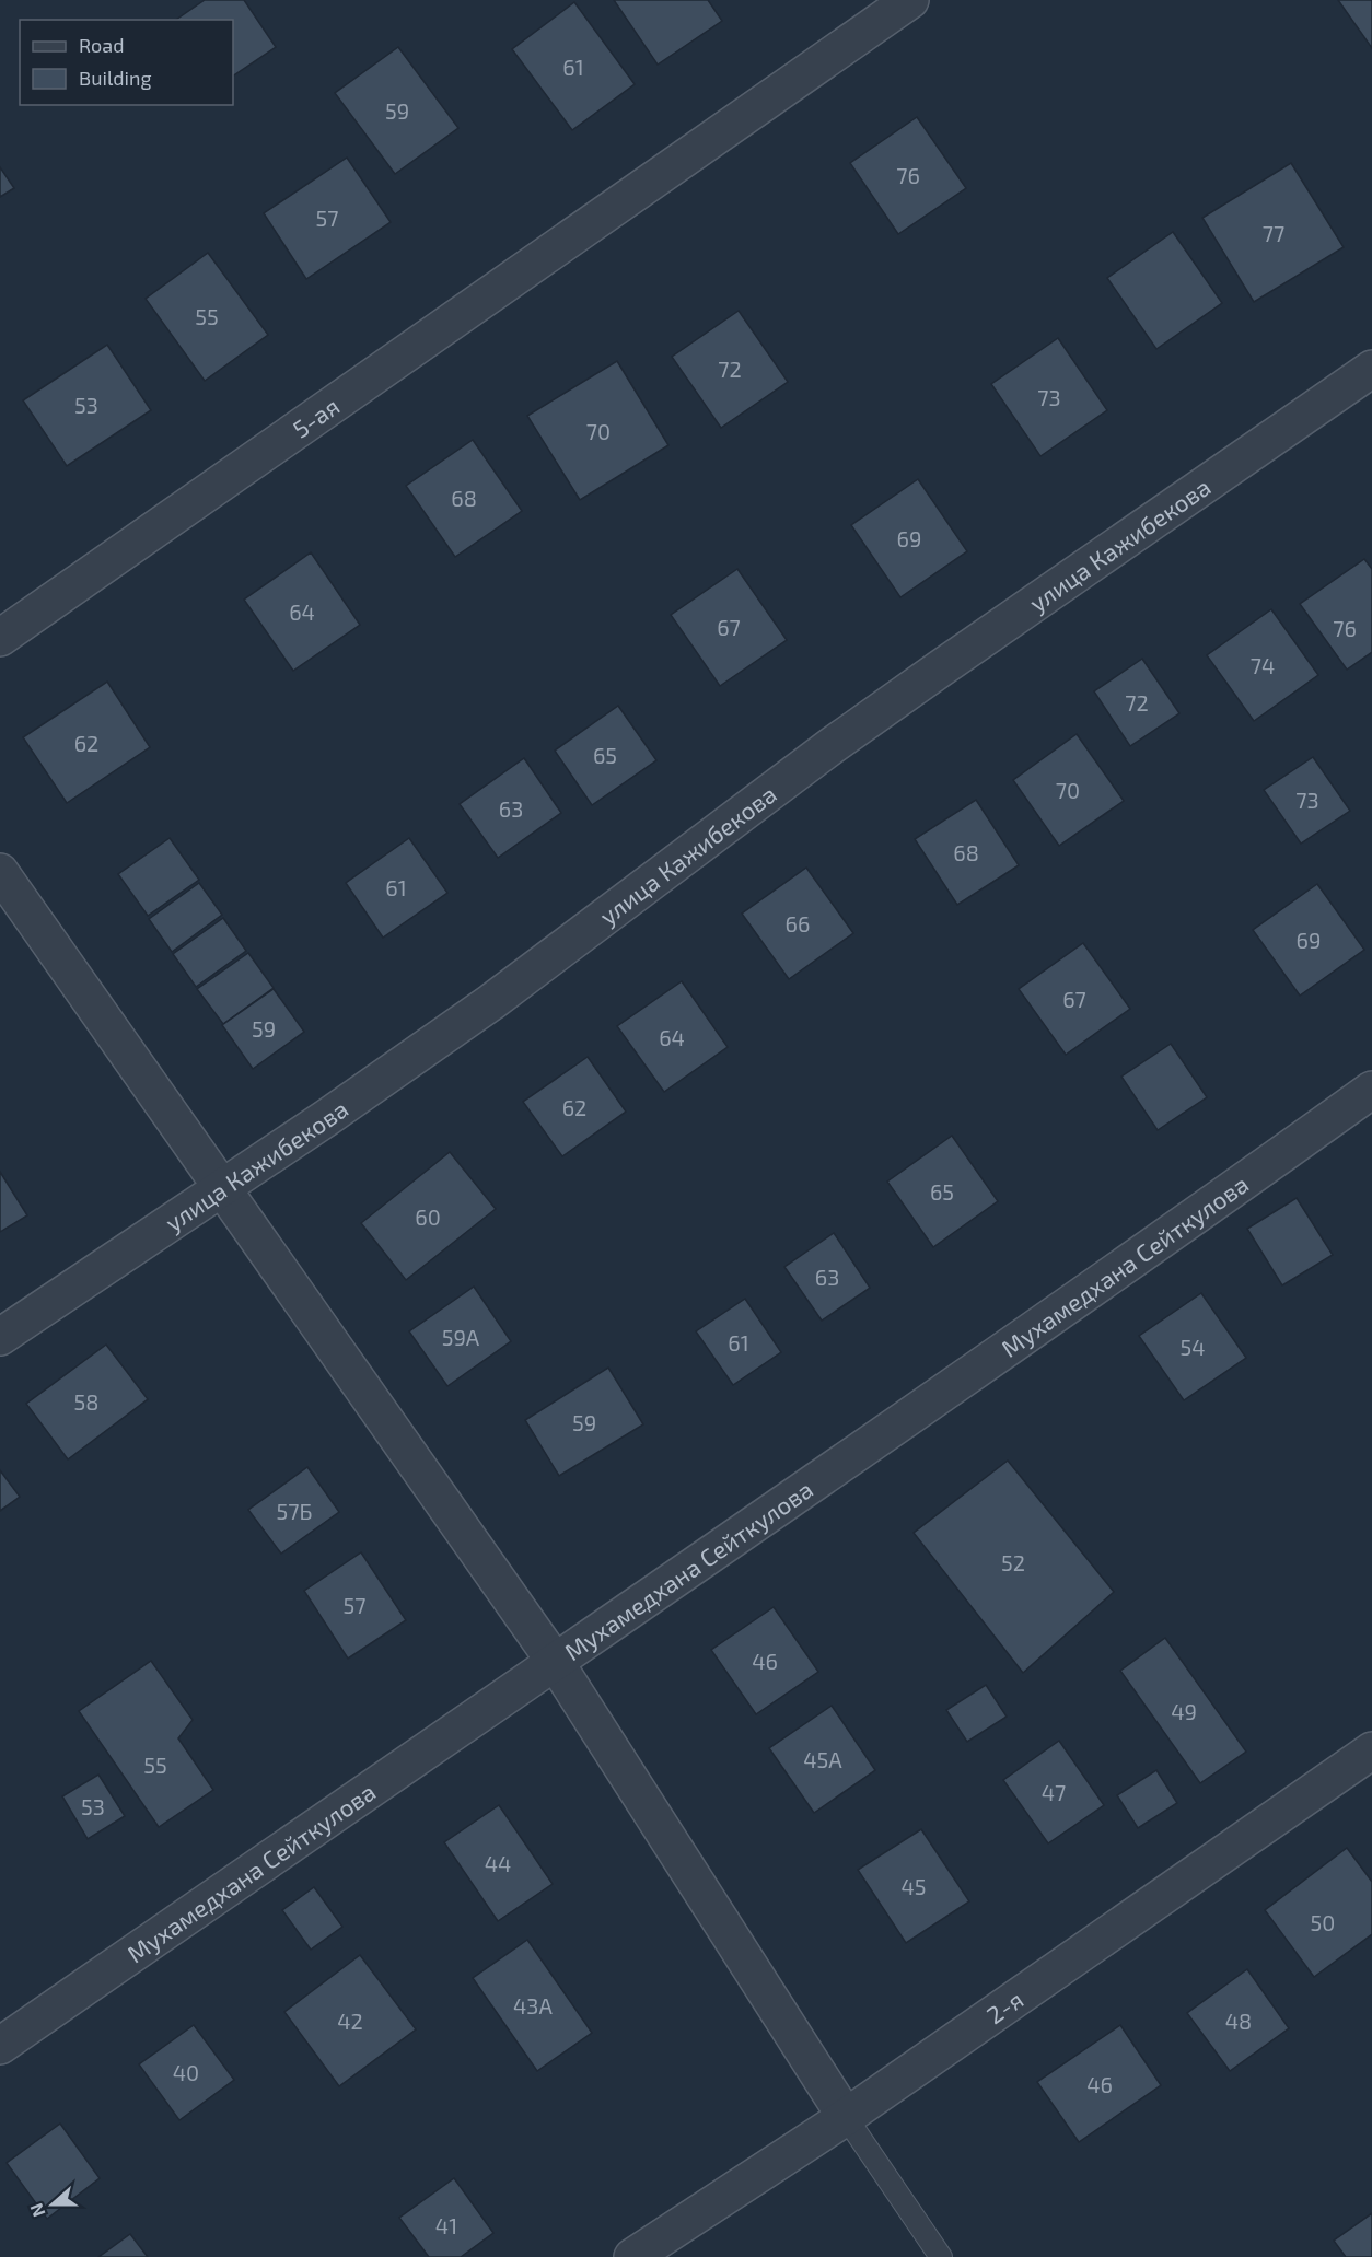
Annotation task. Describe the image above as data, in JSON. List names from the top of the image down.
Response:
{
  "streets": {
    "street": [
      "5-ая",
      "улица Кажибекова",
      "Мухамедхана Сейткулова",
      "2-я"
    ]
  },
  "house_numbers": [
    "61",
    "59",
    "76",
    "57",
    "77",
    "55",
    "72",
    "73",
    "53",
    "70",
    "68",
    "69",
    "64",
    "67",
    "76",
    "74",
    "72",
    "62",
    "65",
    "70",
    "73",
    "63",
    "68",
    "61",
    "66",
    "69",
    "67",
    "59",
    "64",
    "62",
    "65",
    "60",
    "63",
    "59А",
    "61",
    "54",
    "58",
    "59",
    "57Б",
    "52",
    "57",
    "46",
    "49",
    "45А",
    "55",
    "47",
    "53",
    "44",
    "45",
    "50",
    "43А",
    "42",
    "48",
    "40",
    "46",
    "41"
  ],
  "legend": ["Road", "Building"],
  "north": "left"
}
